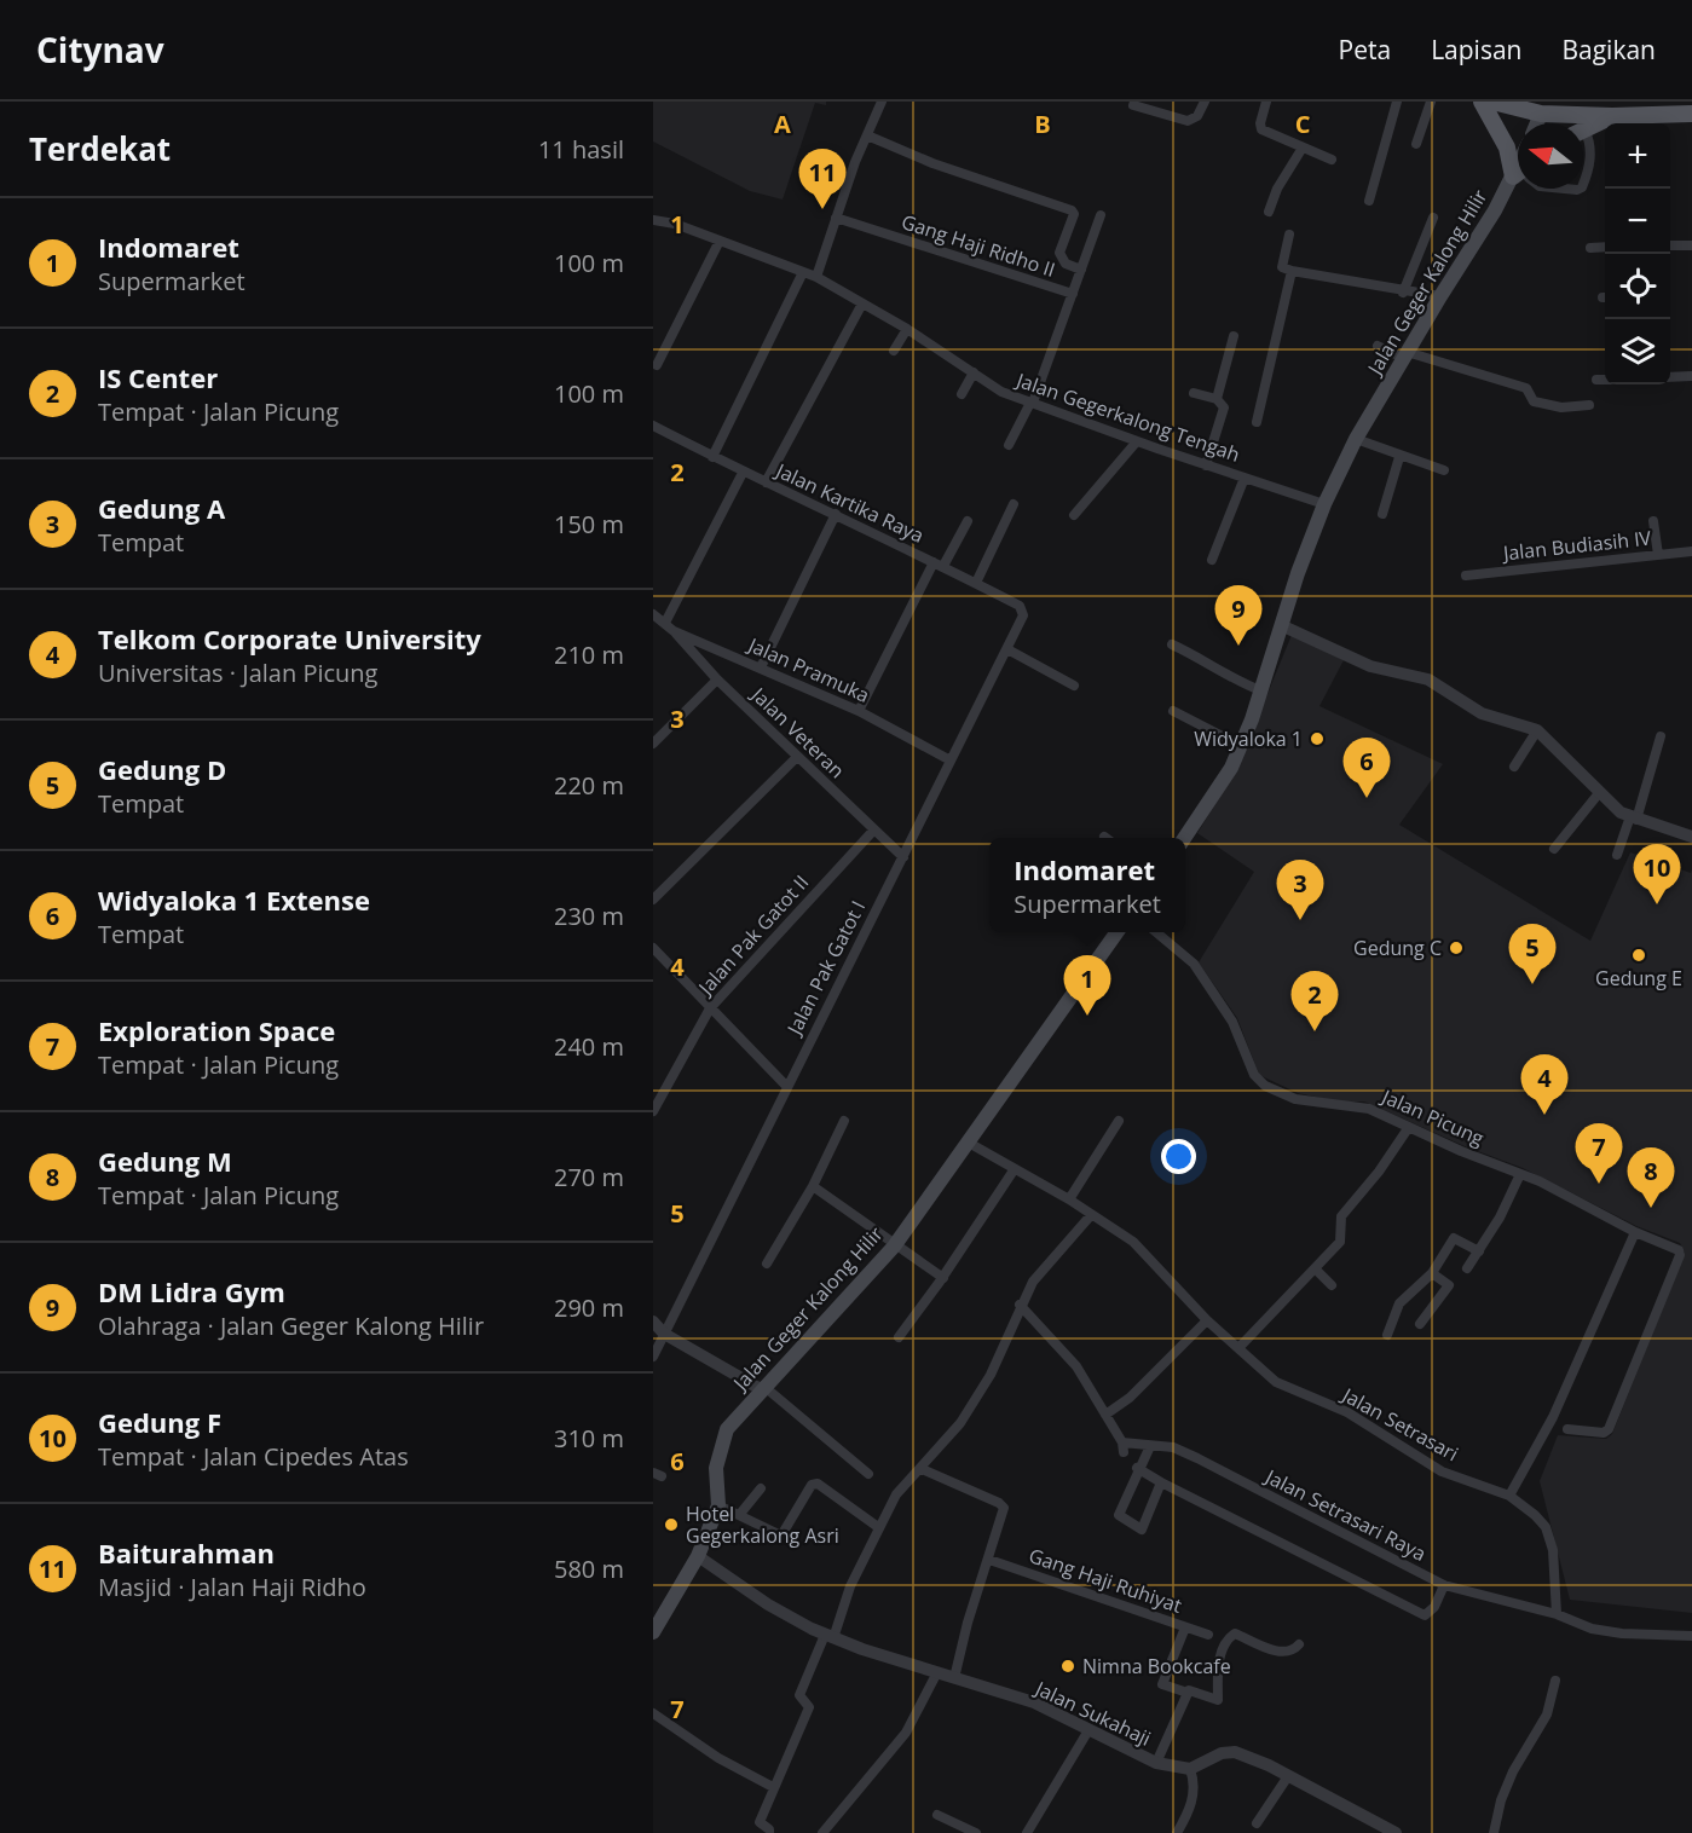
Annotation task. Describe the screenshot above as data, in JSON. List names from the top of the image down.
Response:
{
  "streets": {
    "main road": ["Jalan Geger Kalong Hilir"],
    "street": [
      "Gang Haji Ridho II",
      "Jalan Gegerkalong Tengah",
      "Jalan Kartika Raya",
      "Jalan Budiasih IV",
      "Jalan Pramuka",
      "Jalan Veteran",
      "Jalan Pak Gatot II",
      "Jalan Pak Gatot I",
      "Jalan Picung",
      "Jalan Setrasari",
      "Jalan Setrasari Raya",
      "Gang Haji Ruhiyat",
      "Jalan Sukahaji"
    ]
  },
  "crossings": [
    ["Jalan Geger Kalong Hilir", "Jalan Gegerkalong Tengah"],
    ["Jalan Geger Kalong Hilir", "Jalan Setrasari"],
    ["Jalan Geger Kalong Hilir", "Jalan Sukahaji"],
    ["Jalan Kartika Raya", "Jalan Pak Gatot I"],
    ["Jalan Pramuka", "Jalan Veteran"],
    ["Jalan Pramuka", "Jalan Pak Gatot I"],
    ["Jalan Veteran", "Jalan Pak Gatot II"],
    ["Jalan Veteran", "Jalan Pak Gatot I"],
    ["Jalan Setrasari", "Jalan Setrasari Raya"]
  ],
  "places": [
    "Widyaloka 1",
    "Gedung C",
    "Gedung E",
    "Hotel Gegerkalong Asri",
    "Nimna Bookcafe"
  ],
  "north": "left",
  "page": {
    "header": "Citynav",
    "nav": ["Peta", "Lapisan", "Bagikan"],
    "heading": ["Terdekat", "11 hasil"],
    "map_buttons": ["+", "−"],
    "pins": [
      "11",
      "9",
      "6",
      "10",
      "3",
      "5",
      "1",
      "2",
      "4",
      "7",
      "8"
    ],
    "list": [
      {
        "mark": "1",
        "name": "Indomaret",
        "note": "Supermarket",
        "value": "100 m"
      },
      {
        "mark": "2",
        "name": "IS Center",
        "note": "Tempat · Jalan Picung",
        "value": "100 m"
      },
      {
        "mark": "3",
        "name": "Gedung A",
        "note": "Tempat",
        "value": "150 m"
      },
      {
        "mark": "4",
        "name": "Telkom Corporate University",
        "note": "Universitas · Jalan Picung",
        "value": "210 m"
      },
      {
        "mark": "5",
        "name": "Gedung D",
        "note": "Tempat",
        "value": "220 m"
      },
      {
        "mark": "6",
        "name": "Widyaloka 1 Extense",
        "note": "Tempat",
        "value": "230 m"
      },
      {
        "mark": "7",
        "name": "Exploration Space",
        "note": "Tempat · Jalan Picung",
        "value": "240 m"
      },
      {
        "mark": "8",
        "name": "Gedung M",
        "note": "Tempat · Jalan Picung",
        "value": "270 m"
      },
      {
        "mark": "9",
        "name": "DM Lidra Gym",
        "note": "Olahraga · Jalan Geger Kalong Hilir",
        "value": "290 m"
      },
      {
        "mark": "10",
        "name": "Gedung F",
        "note": "Tempat · Jalan Cipedes Atas",
        "value": "310 m"
      },
      {
        "mark": "11",
        "name": "Baiturahman",
        "note": "Masjid · Jalan Haji Ridho",
        "value": "580 m"
      }
    ],
    "popup": ["Indomaret", "Supermarket"]
  },
  "grid": {
    "columns": ["A", "B", "C"],
    "rows": [
      "1",
      "2",
      "3",
      "4",
      "5",
      "6",
      "7"
    ]
  }
}
